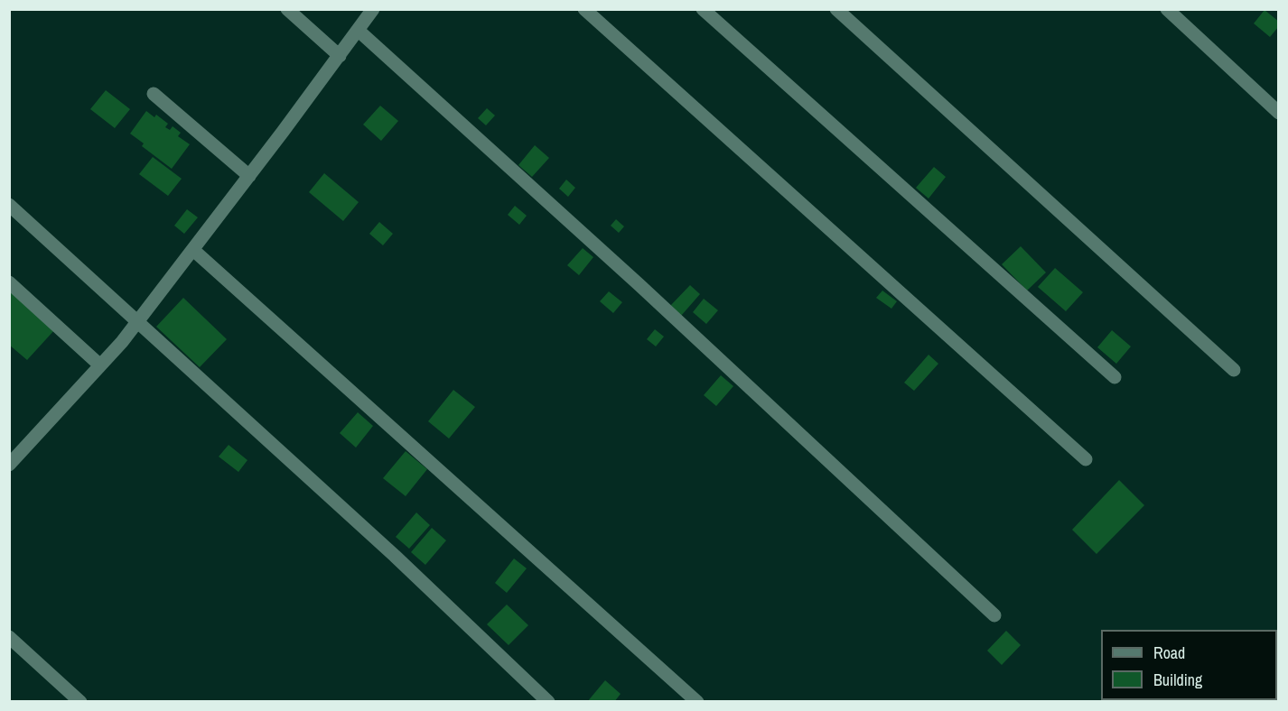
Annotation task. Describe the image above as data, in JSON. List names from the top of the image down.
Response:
{
  "legend": ["Road", "Building"]
}
